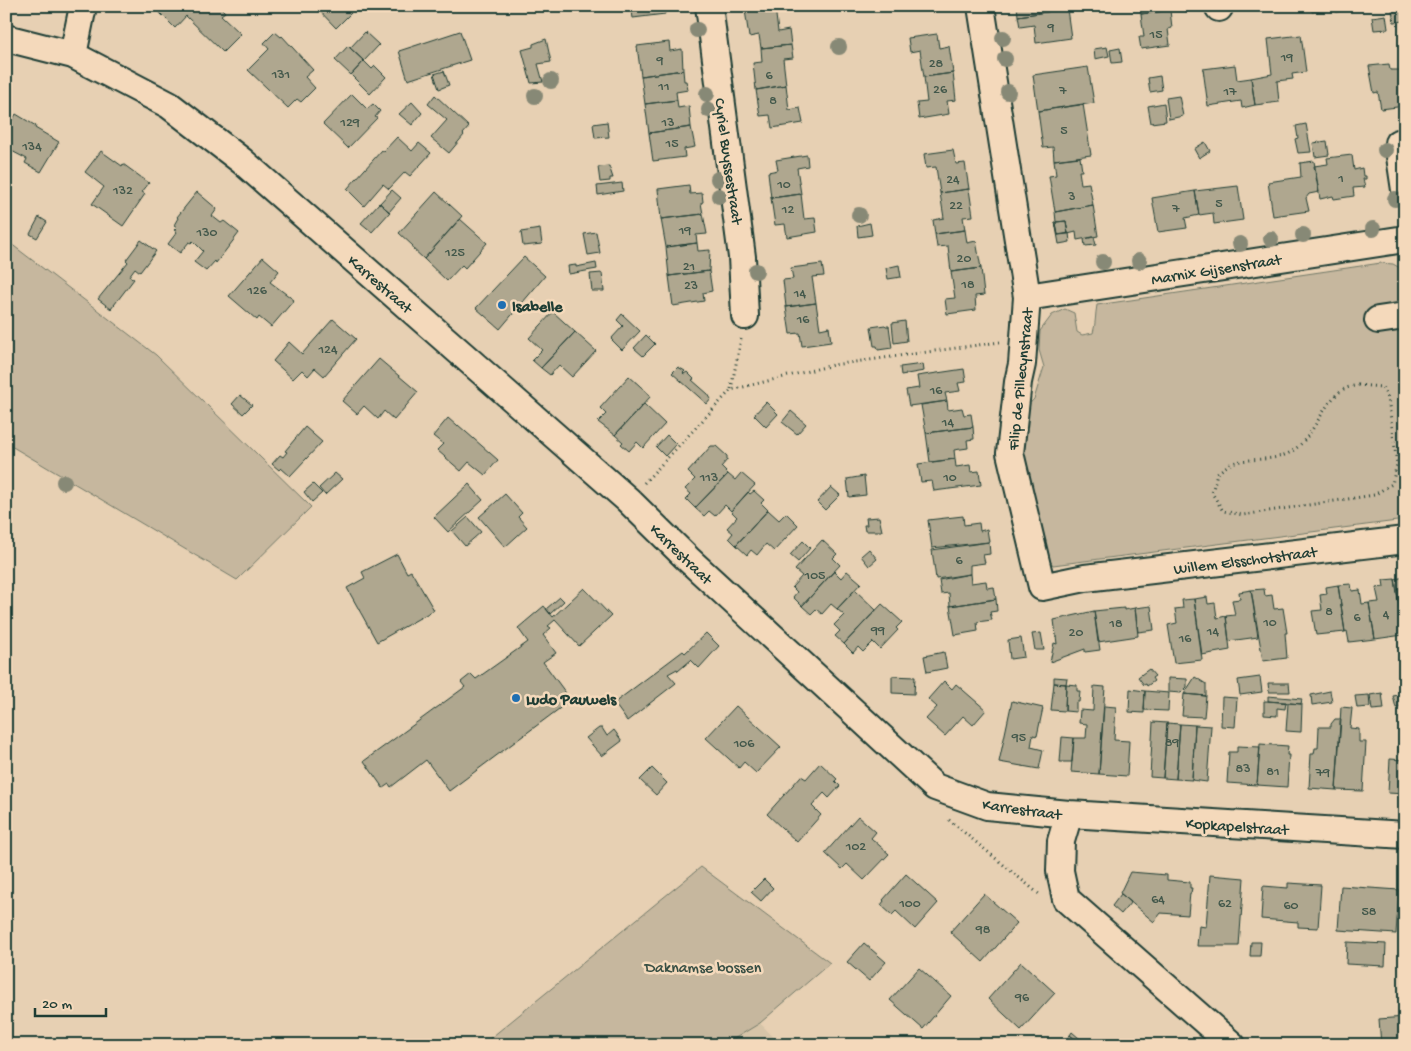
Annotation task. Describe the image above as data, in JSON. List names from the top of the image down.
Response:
{
  "streets": {
    "street": [
      "Cyriel Buyssestraat",
      "Marnix Gijsenstraat",
      "Karrestraat",
      "Filip de Pillecynstraat",
      "Willem Elsschotstraat",
      "Kopkapelstraat"
    ]
  },
  "crossings": [
    ["Marnix Gijsenstraat", "Filip de Pillecynstraat"],
    ["Karrestraat", "Kopkapelstraat"],
    ["Filip de Pillecynstraat", "Willem Elsschotstraat"]
  ],
  "parks": ["Daknamse bossen"],
  "places": ["Isabelle", "Ludo Pauwels"],
  "house_numbers": [
    "9",
    "15",
    "19",
    "9",
    "28",
    "131",
    "6",
    "11",
    "26",
    "7",
    "17",
    "8",
    "129",
    "13",
    "5",
    "15",
    "134",
    "1",
    "24",
    "10",
    "132",
    "3",
    "5",
    "22",
    "7",
    "12",
    "19",
    "130",
    "125",
    "20",
    "21",
    "18",
    "23",
    "126",
    "14",
    "16",
    "124",
    "16",
    "14",
    "113",
    "10",
    "6",
    "105",
    "8",
    "4",
    "6",
    "10",
    "18",
    "99",
    "14",
    "20",
    "16",
    "95",
    "89",
    "106",
    "83",
    "81",
    "79",
    "102",
    "64",
    "100",
    "62",
    "60",
    "58",
    "98",
    "96"
  ],
  "scale_bar": "20 m"
}
